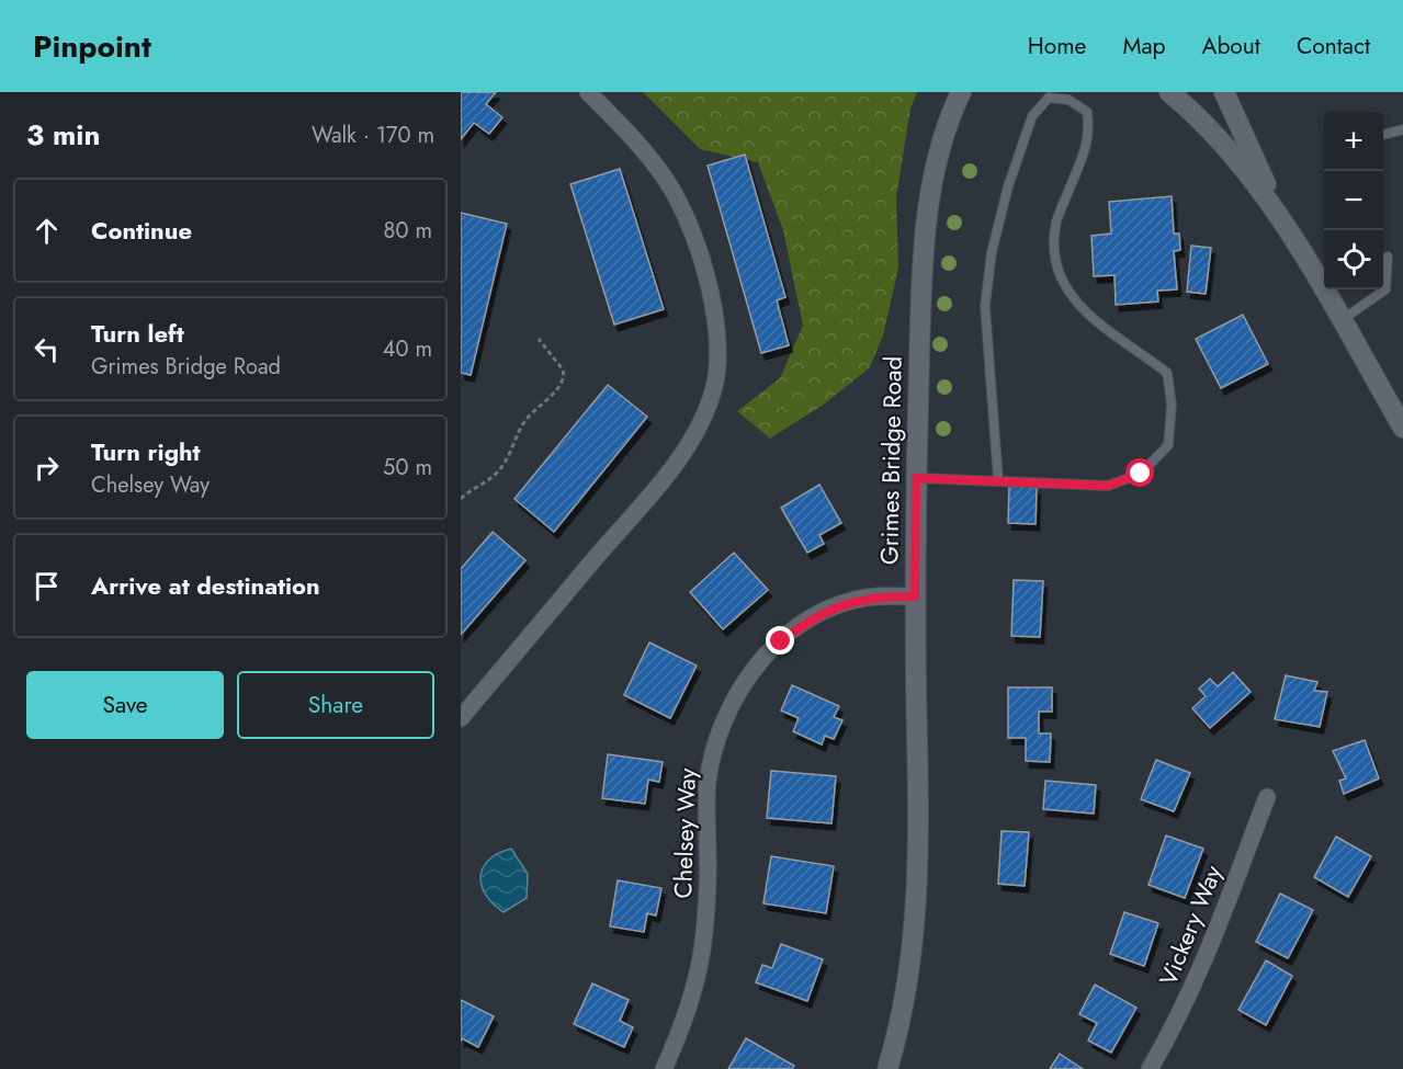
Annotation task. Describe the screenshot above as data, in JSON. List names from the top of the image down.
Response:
{
  "streets": {
    "street": ["Grimes Bridge Road", "Chelsey Way", "Vickery Way"]
  },
  "crossings": [
    ["Grimes Bridge Road", "Chelsey Way"]
  ],
  "page": {
    "header": "Pinpoint",
    "nav": [
      "Home",
      "Map",
      "About",
      "Contact"
    ],
    "heading": ["3 min", "Walk · 170 m"],
    "map_buttons": ["+", "−"],
    "list": [
      ["Continue", "80 m"],
      ["Turn left", "Grimes Bridge Road", "40 m"],
      ["Turn right", "Chelsey Way", "50 m"],
      "Arrive at destination"
    ],
    "buttons": ["Save", "Share"]
  }
}
